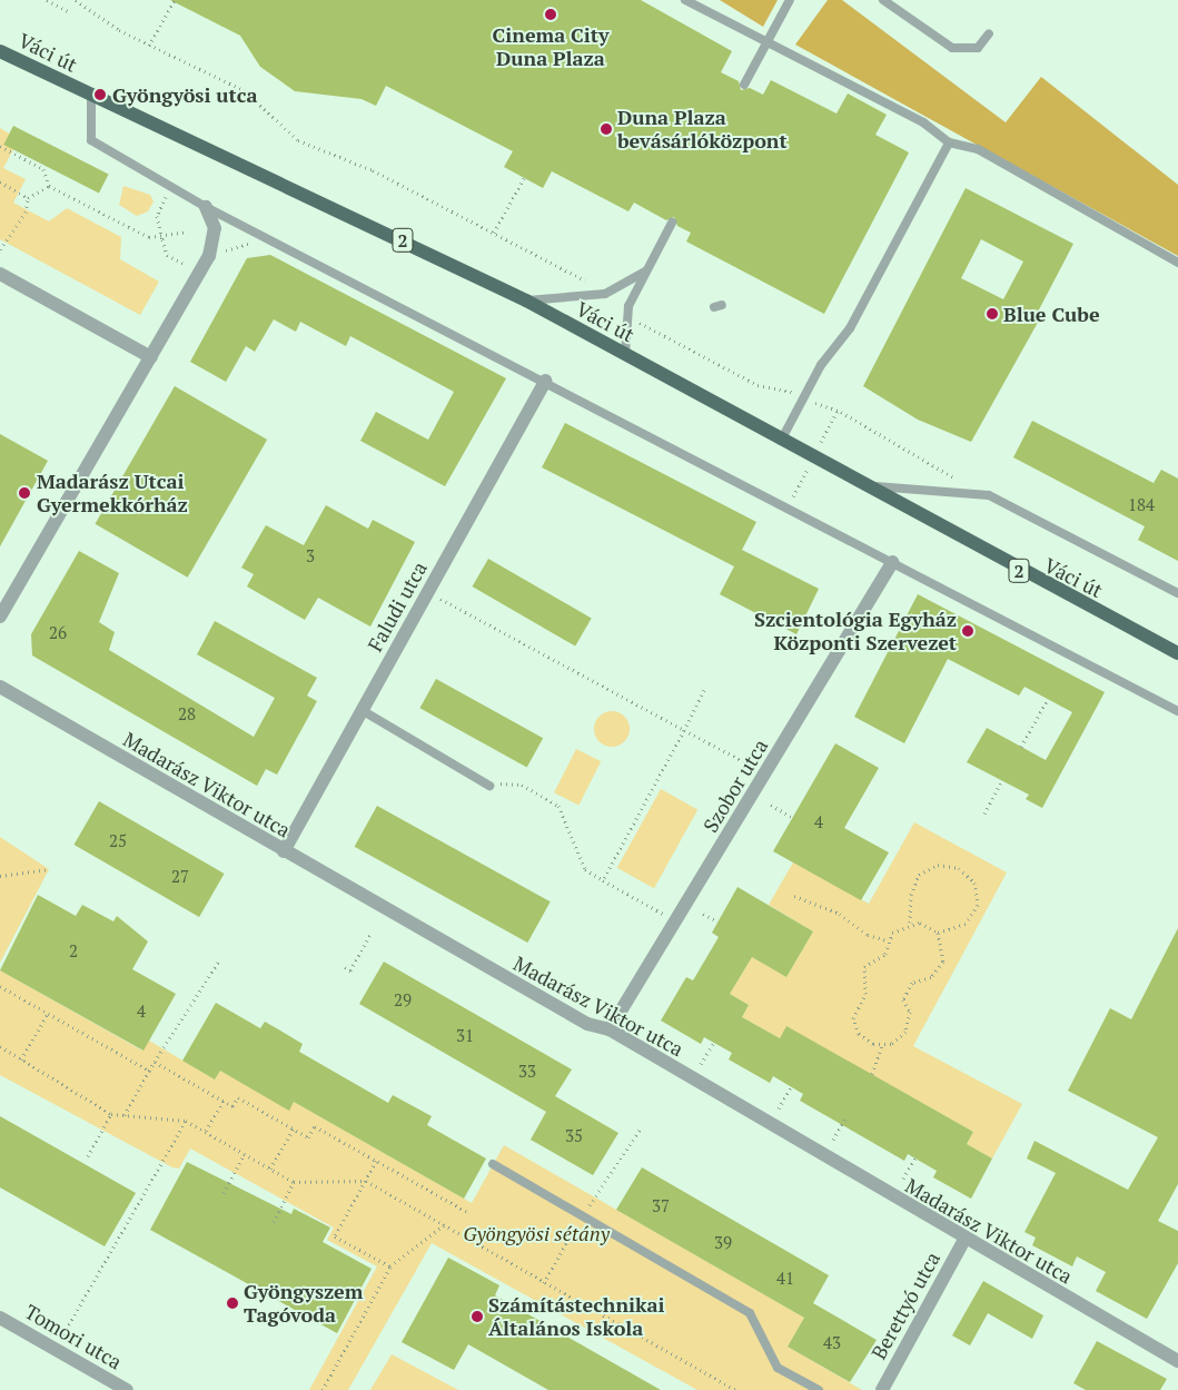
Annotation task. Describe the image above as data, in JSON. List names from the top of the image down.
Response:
{
  "streets": {
    "main road": ["Váci út", "2"],
    "street": [
      "Faludi utca",
      "Madarász Viktor utca",
      "Szobor utca",
      "Berettyó utca",
      "Tomori utca"
    ]
  },
  "crossings": [
    ["Faludi utca", "Madarász Viktor utca"],
    ["Madarász Viktor utca", "Szobor utca"],
    ["Madarász Viktor utca", "Berettyó utca"]
  ],
  "parks": ["Gyöngyösi sétány"],
  "places": [
    "Cinema City Duna Plaza",
    "Gyöngyösi utca",
    "Duna Plaza bevásárlóközpont",
    "Blue Cube",
    "Madarász Utcai Gyermekkórház",
    "Szcientológia Egyház Központi Szervezet",
    "Gyöngyszem Tagóvoda",
    "Számítástechnikai Általános Iskola"
  ],
  "house_numbers": [
    "184",
    "3",
    "26",
    "28",
    "4",
    "25",
    "27",
    "2",
    "29",
    "4",
    "31",
    "33",
    "35",
    "37",
    "39",
    "41",
    "43"
  ]
}
